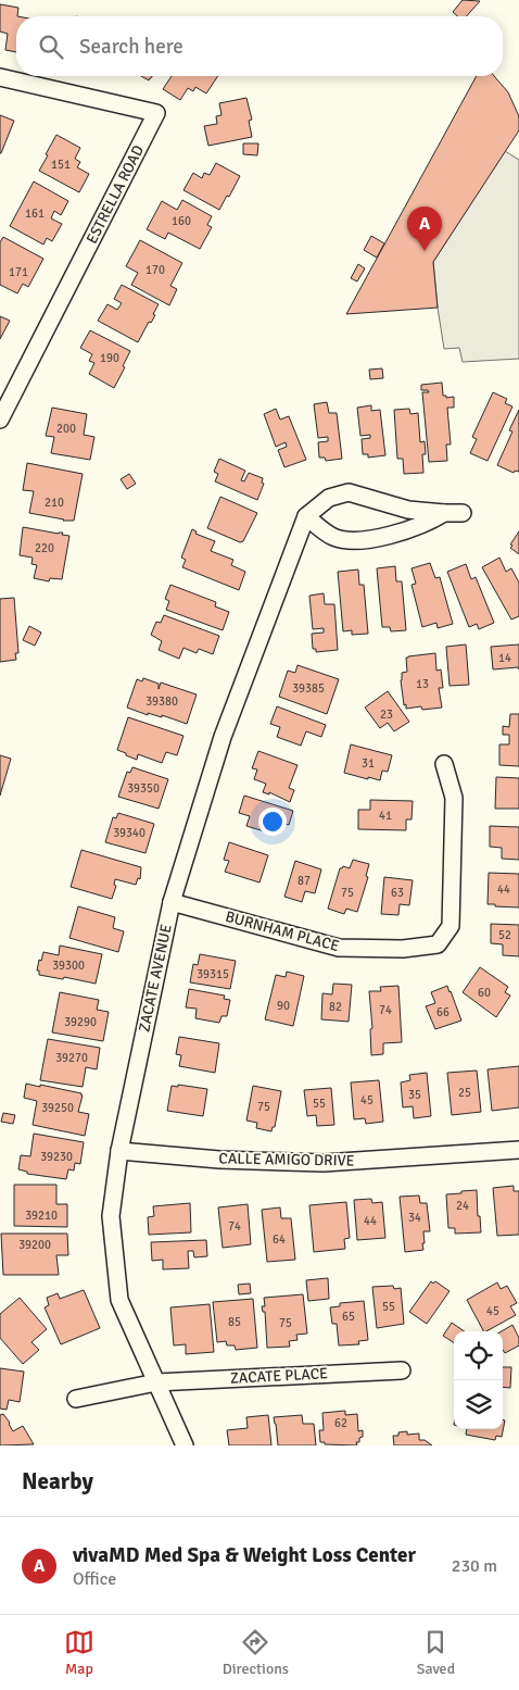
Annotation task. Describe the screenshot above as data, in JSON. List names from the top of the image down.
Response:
{
  "streets": {
    "street": [
      "ESTRELLA ROAD",
      "BURNHAM PLACE",
      "ZACATE AVENUE",
      "CALLE AMIGO DRIVE",
      "ZACATE PLACE"
    ]
  },
  "crossings": [
    ["BURNHAM PLACE", "ZACATE AVENUE"],
    ["ZACATE AVENUE", "CALLE AMIGO DRIVE"],
    ["ZACATE AVENUE", "ZACATE PLACE"]
  ],
  "house_numbers": [
    "151",
    "161",
    "160",
    "170",
    "171",
    "190",
    "200",
    "210",
    "220",
    "14",
    "13",
    "39385",
    "39380",
    "23",
    "31",
    "39350",
    "41",
    "39340",
    "87",
    "44",
    "75",
    "63",
    "52",
    "39300",
    "39315",
    "60",
    "90",
    "82",
    "74",
    "66",
    "39290",
    "39270",
    "25",
    "35",
    "45",
    "55",
    "75",
    "39250",
    "39230",
    "24",
    "39210",
    "34",
    "44",
    "74",
    "64",
    "39200",
    "55",
    "45",
    "65",
    "85",
    "75",
    "62"
  ],
  "page": {
    "search": "Search here",
    "pins": "A",
    "heading": "Nearby",
    "list": [
      {
        "mark": "A",
        "name": "vivaMD Med Spa & Weight Loss Center",
        "note": "Office",
        "value": "230 m"
      }
    ],
    "nav": ["Map", "Directions", "Saved"]
  }
}
